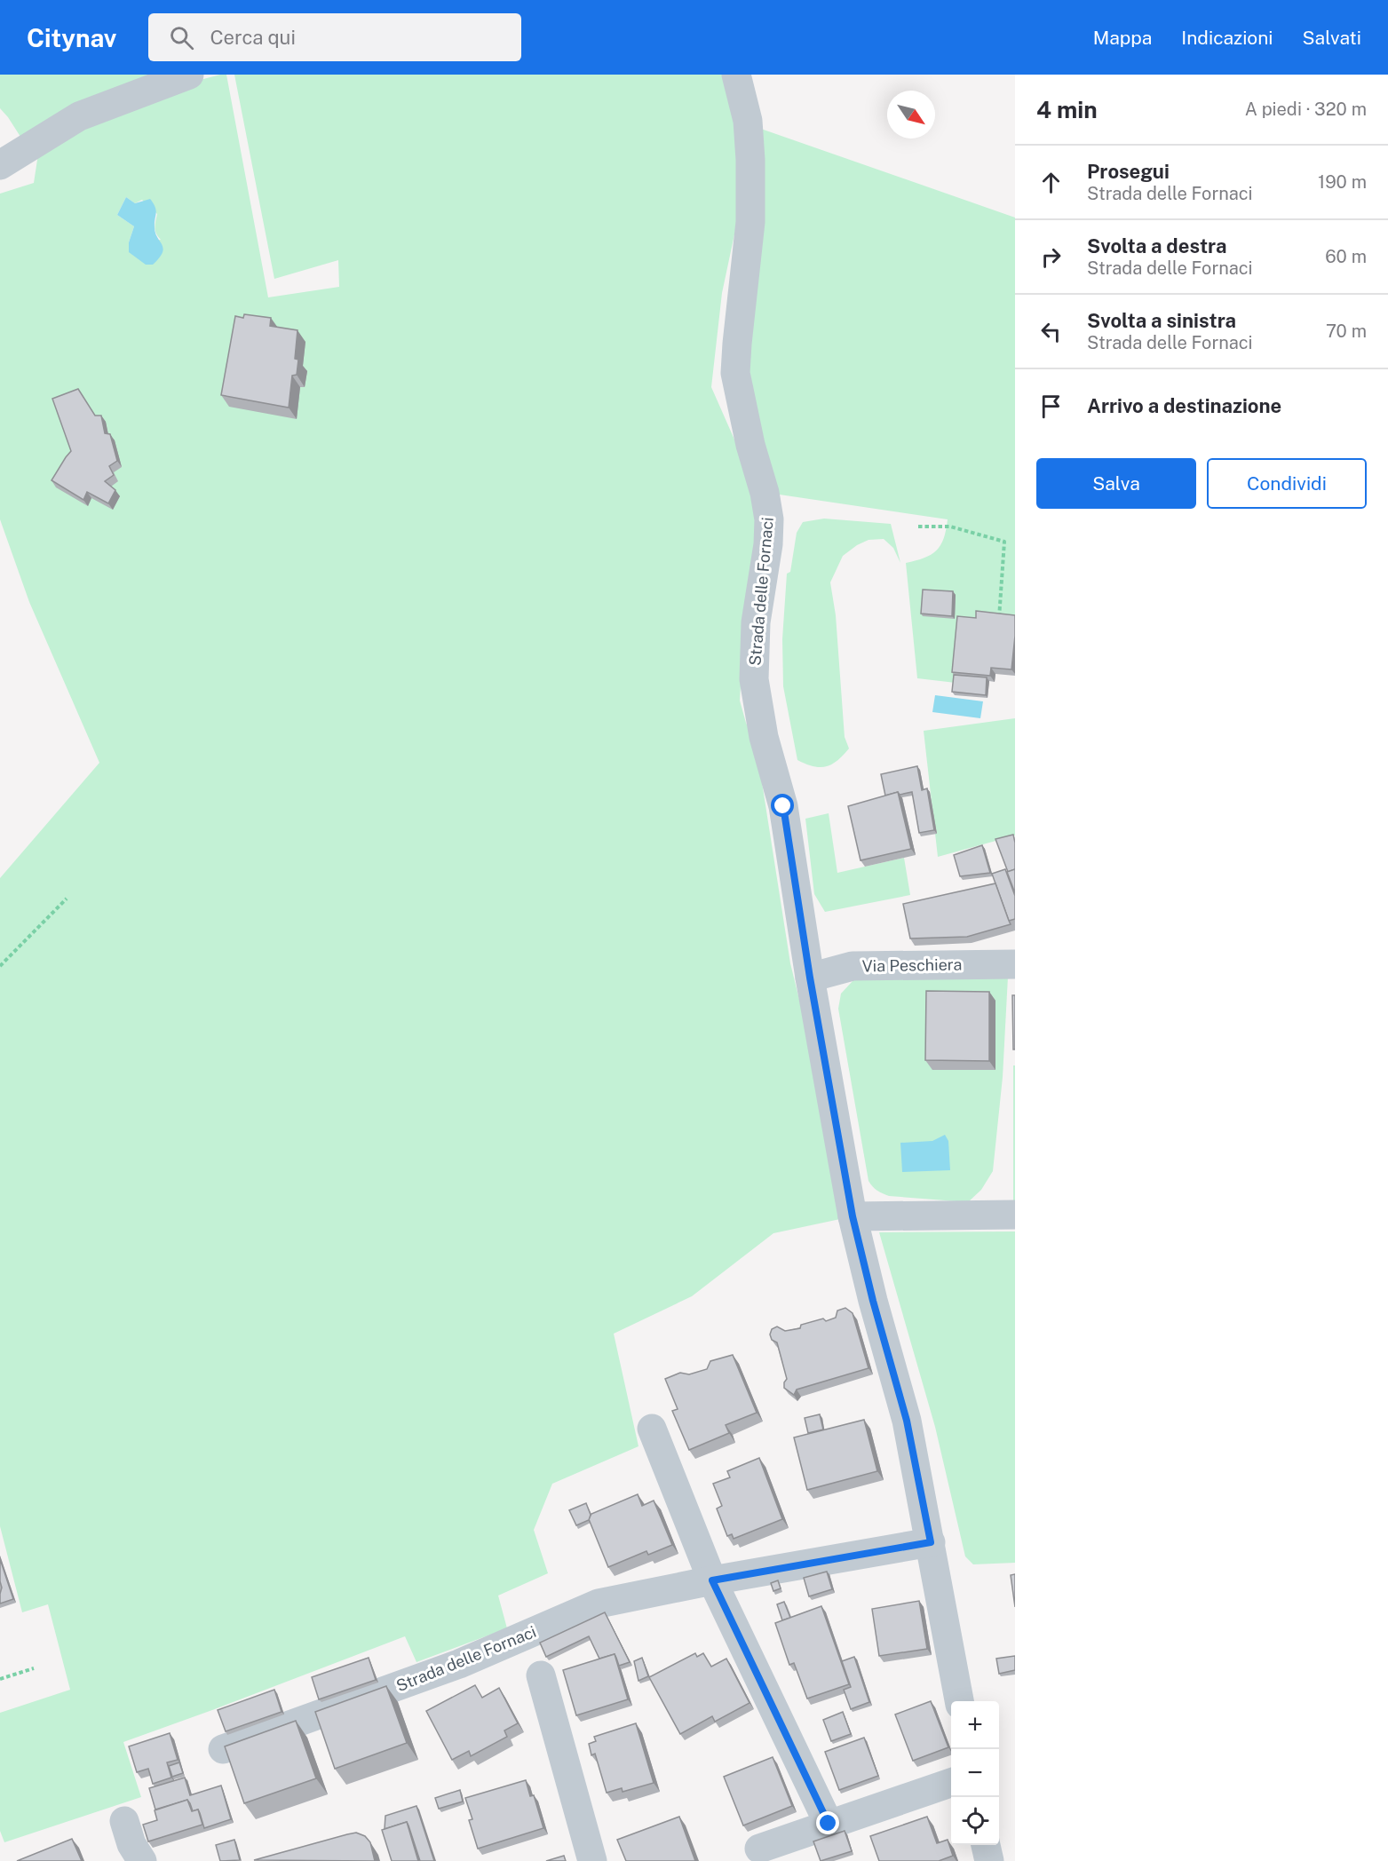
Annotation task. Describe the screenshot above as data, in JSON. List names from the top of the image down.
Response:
{
  "streets": {
    "street": ["Strada delle Fornaci", "Via Peschiera"]
  },
  "crossings": [
    ["Strada delle Fornaci", "Via Peschiera"]
  ],
  "north": "bottom right",
  "page": {
    "header": "Citynav",
    "search": "Cerca qui",
    "nav": ["Mappa", "Indicazioni", "Salvati"],
    "heading": ["4 min", "A piedi · 320 m"],
    "list": [
      ["Prosegui", "Strada delle Fornaci", "190 m"],
      ["Svolta a destra", "Strada delle Fornaci", "60 m"],
      ["Svolta a sinistra", "Strada delle Fornaci", "70 m"],
      "Arrivo a destinazione"
    ],
    "buttons": ["Salva", "Condividi"],
    "map_buttons": ["+", "−"]
  }
}
